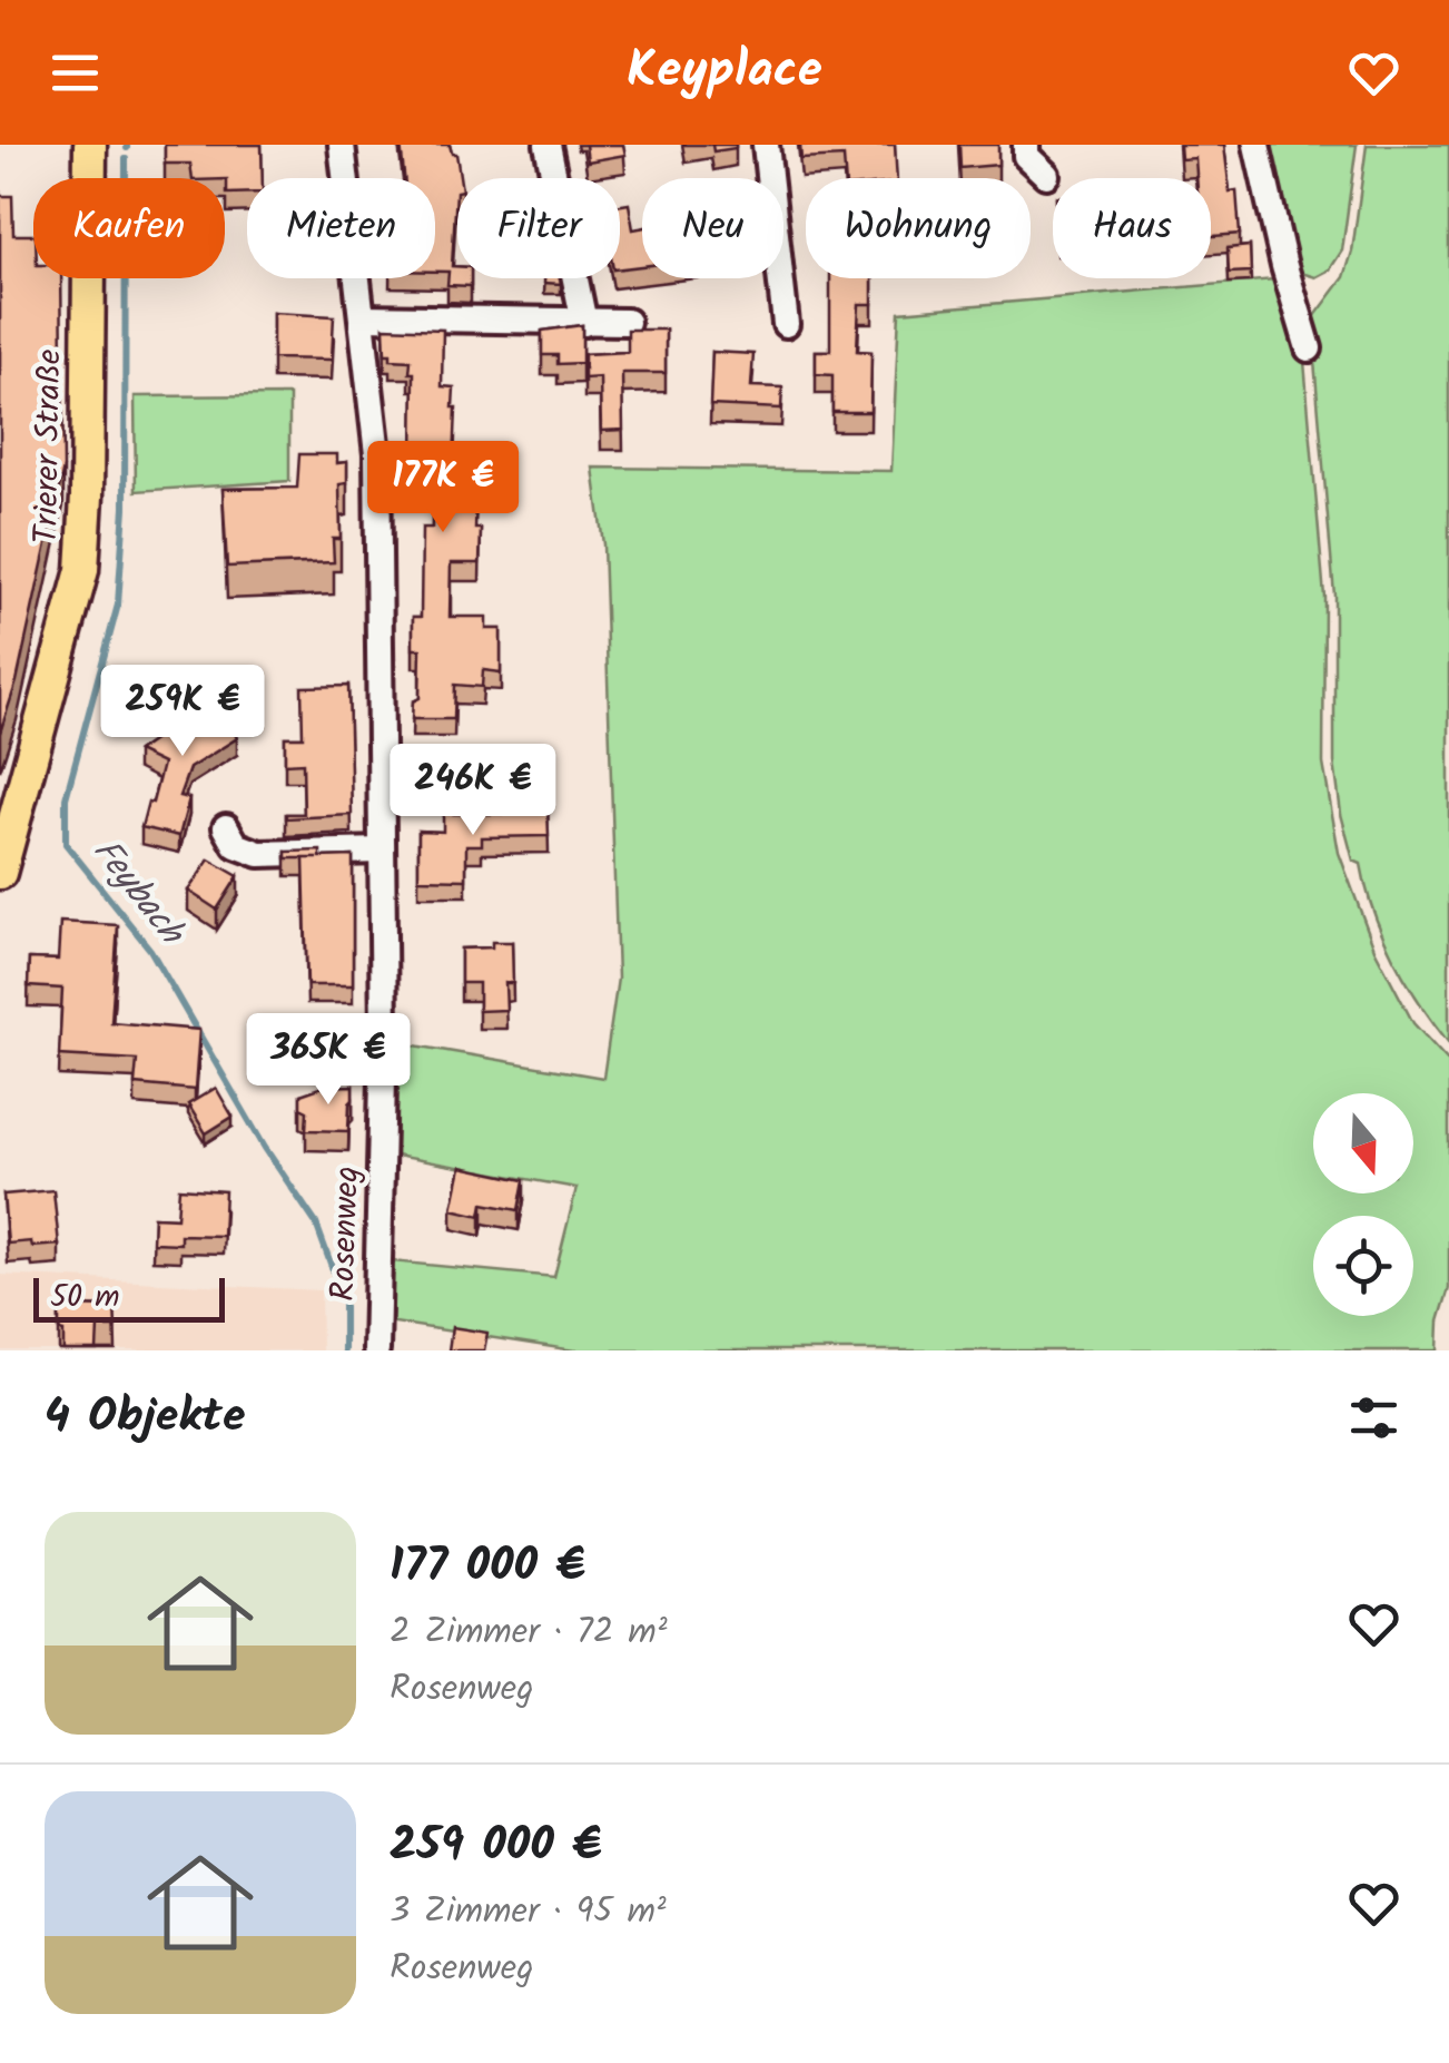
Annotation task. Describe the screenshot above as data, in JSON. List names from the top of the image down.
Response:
{
  "streets": {
    "main road": ["Trierer Straße"],
    "street": ["Rosenweg"]
  },
  "water": ["Feybach"],
  "scale_bar": "50 m",
  "north": "bottom",
  "page": {
    "header": "Keyplace",
    "chip": [
      "Kaufen",
      "Mieten",
      "Filter",
      "Neu",
      "Wohnung",
      "Haus"
    ],
    "price": [
      "177K €",
      "259K €",
      "246K €",
      "365K €"
    ],
    "scale": "50 m",
    "heading": "4 Objekte",
    "list": [
      {
        "name": "177 000 €",
        "note": "2 Zimmer · 72 m² · Rosenweg"
      },
      {
        "name": "259 000 €",
        "note": "3 Zimmer · 95 m² · Rosenweg"
      }
    ]
  }
}
